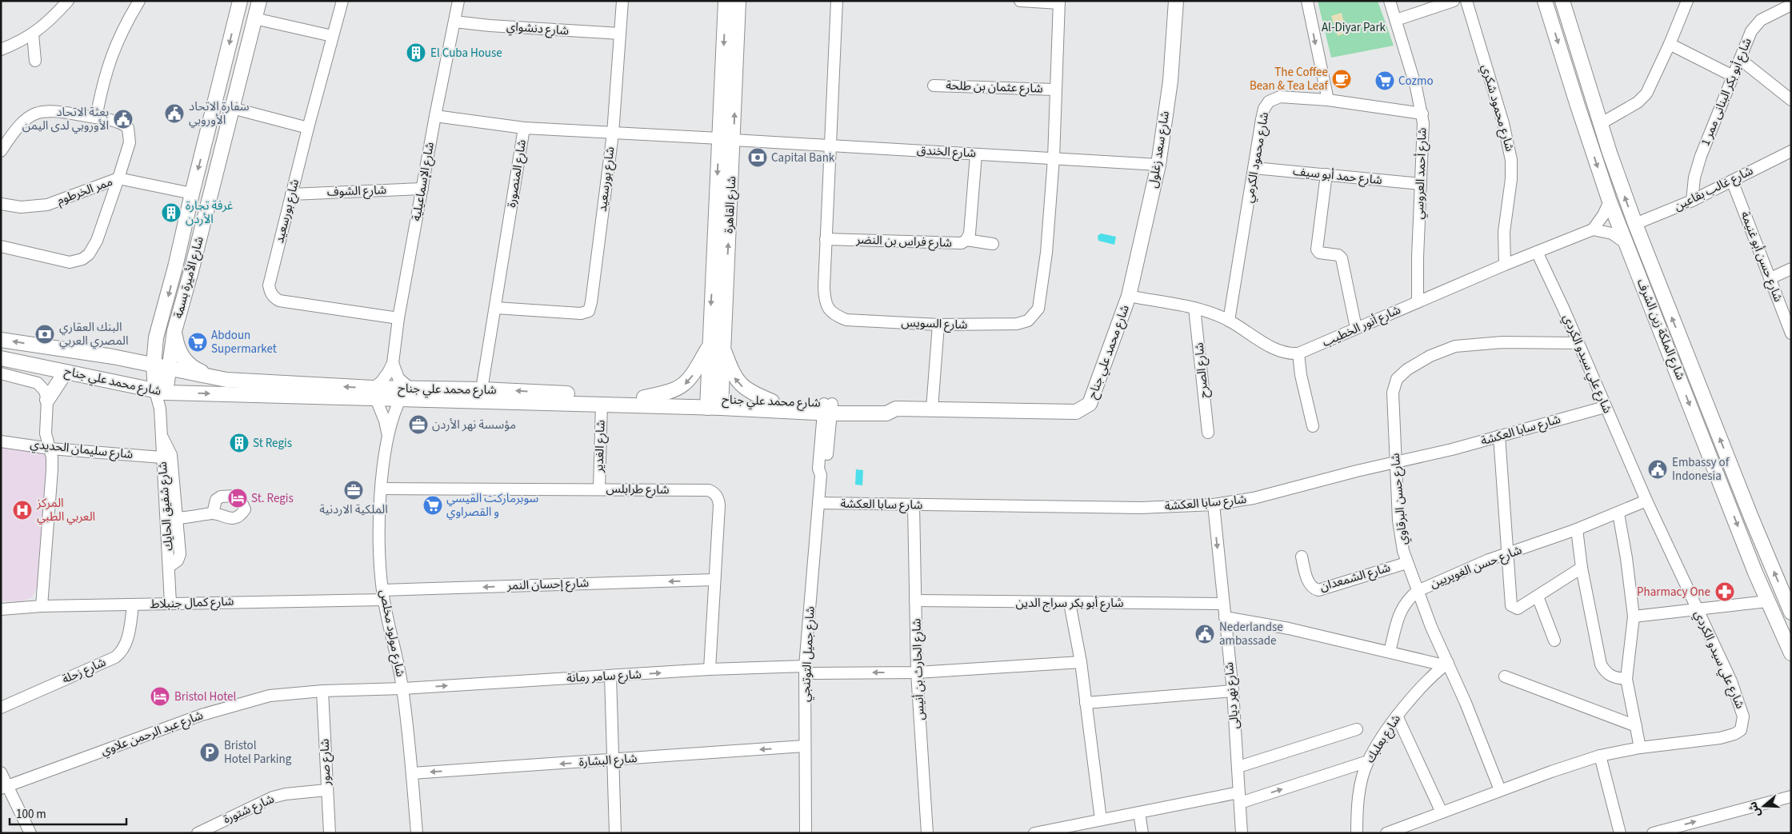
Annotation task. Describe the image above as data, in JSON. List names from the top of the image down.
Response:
{
  "streets": {
    "main road": [
      "شارع سعد زغلول",
      "شارع القاهرة",
      "شارع الأميرة بسمة",
      "شارع الملكة زين الشرف",
      "شارع محمد علي جناح"
    ],
    "street": [
      "شارع دنشواي",
      "شارع عثمان بن طلحة",
      "شارع أبو بكر البنانى ممر 1",
      "شارع محمود شكري",
      "شارع الخندق",
      "شارع محمود الكرمي",
      "شارع المنصورة",
      "شارع أحمد العروسي",
      "شارع حمد أبو سيف",
      "شارع بورسعيد",
      "شارع الإسماعيلية",
      "شارع غالب بقاعين",
      "ممر الخرطوم",
      "شارع الشوف",
      "شارع فراس بن النضر",
      "شارع حسن أبو غنيمة",
      "شارع السويس",
      "شارع أنور الخطيب",
      "شارع علي سيدو الكردي",
      "شارع الصرح",
      "شارع سابا العكشة",
      "شارع الغدير",
      "شارع سليمان الحديدي",
      "شارع طرابلس",
      "شارع حسن البرقاوي",
      "شارع شفيق الحايك",
      "شارع حسن الغويريين",
      "شارع الشمعدان",
      "شارع إحسان النمر",
      "شارع كمال جنبلاط",
      "شارع أبو بكر سراج الدين",
      "شارع مولود مخلص",
      "شارع جميل التوتنجي",
      "شارع الحارث بن أنيس",
      "شارع زحلة",
      "شارع سامر رمانة",
      "شارع نهر ديالى",
      "شارع عبد الرحمن علاوي",
      "شارع بعلبك",
      "شارع البشارة",
      "شارع صور",
      "شارع شتورة"
    ]
  },
  "crossings": [
    ["شارع دنشواي", "شارع بورسعيد"],
    ["شارع دنشواي", "شارع الإسماعيلية"],
    ["شارع عثمان بن طلحة", "شارع السويس"],
    ["شارع أبو بكر البنانى ممر 1", "شارع غالب بقاعين"],
    ["شارع محمود شكري", "شارع أنور الخطيب"],
    ["شارع سعد زغلول", "شارع الخندق"],
    ["شارع سعد زغلول", "شارع محمد علي جناح"],
    ["شارع الخندق", "شارع المنصورة"],
    ["شارع الخندق", "شارع القاهرة"],
    ["شارع الخندق", "شارع فراس بن النضر"],
    ["شارع الخندق", "شارع السويس"],
    ["شارع محمود الكرمي", "شارع أحمد العروسي"],
    ["شارع محمود الكرمي", "شارع حمد أبو سيف"],
    ["شارع المنصورة", "شارع بورسعيد"],
    ["شارع المنصورة", "شارع القاهرة"],
    ["شارع المنصورة", "شارع محمد علي جناح"],
    ["شارع أحمد العروسي", "شارع حمد أبو سيف"],
    ["شارع أحمد العروسي", "شارع أنور الخطيب"],
    ["شارع بورسعيد", "شارع الإسماعيلية"],
    ["شارع بورسعيد", "شارع الشوف"],
    ["شارع الإسماعيلية", "شارع الشوف"],
    ["شارع الإسماعيلية", "شارع محمد علي جناح"],
    ["شارع الإسماعيلية", "شارع مولود مخلص"],
    ["شارع غالب بقاعين", "شارع حسن أبو غنيمة"],
    ["شارع غالب بقاعين", "شارع الملكة زين الشرف"],
    ["ممر الخرطوم", "شارع الأميرة بسمة"],
    ["شارع القاهرة", "شارع محمد علي جناح"],
    ["شارع فراس بن النضر", "شارع السويس"],
    ["شارع الأميرة بسمة", "شارع محمد علي جناح"],
    ["شارع الأميرة بسمة", "شارع شفيق الحايك"],
    ["شارع أنور الخطيب", "شارع علي سيدو الكردي"],
    ["شارع محمد علي جناح", "شارع الغدير"],
    ["شارع محمد علي جناح", "شارع شفيق الحايك"],
    ["شارع محمد علي جناح", "شارع مولود مخلص"],
    ["شارع محمد علي جناح", "شارع جميل التوتنجي"],
    ["شارع علي سيدو الكردي", "شارع سابا العكشة"],
    ["شارع علي سيدو الكردي", "شارع حسن البرقاوي"],
    ["شارع علي سيدو الكردي", "شارع حسن الغويريين"],
    ["شارع سابا العكشة", "شارع حسن البرقاوي"],
    ["شارع سابا العكشة", "شارع جميل التوتنجي"],
    ["شارع سابا العكشة", "شارع الحارث بن أنيس"],
    ["شارع سابا العكشة", "شارع نهر ديالى"],
    ["شارع الغدير", "شارع طرابلس"],
    ["شارع سليمان الحديدي", "شارع شفيق الحايك"],
    ["شارع طرابلس", "شارع إحسان النمر"],
    ["شارع طرابلس", "شارع مولود مخلص"],
    ["شارع طرابلس", "شارع سامر رمانة"],
    ["شارع حسن البرقاوي", "شارع حسن الغويريين"],
    ["شارع حسن البرقاوي", "شارع الشمعدان"],
    ["شارع حسن البرقاوي", "شارع بعلبك"],
    ["شارع شفيق الحايك", "شارع كمال جنبلاط"],
    ["شارع إحسان النمر", "شارع كمال جنبلاط"],
    ["شارع إحسان النمر", "شارع مولود مخلص"],
    ["شارع كمال جنبلاط", "شارع مولود مخلص"],
    ["شارع كمال جنبلاط", "شارع زحلة"],
    ["شارع أبو بكر سراج الدين", "شارع الحارث بن أنيس"],
    ["شارع أبو بكر سراج الدين", "شارع نهر ديالى"],
    ["شارع مولود مخلص", "شارع سامر رمانة"],
    ["شارع مولود مخلص", "شارع عبد الرحمن علاوي"],
    ["شارع مولود مخلص", "شارع البشارة"],
    ["شارع جميل التوتنجي", "شارع سامر رمانة"],
    ["شارع جميل التوتنجي", "شارع البشارة"],
    ["شارع الحارث بن أنيس", "شارع سامر رمانة"],
    ["شارع سامر رمانة", "شارع عبد الرحمن علاوي"],
    ["شارع عبد الرحمن علاوي", "شارع صور"],
    ["شارع صور", "شارع شتورة"]
  ],
  "one_way": ["شارع إحسان النمر", "شارع البشارة"],
  "parks": ["Al-Diyar Park"],
  "places": {
    "building": ["El Cuba House", "غرفة تجارة الأردن", "St Regis"],
    "cafe": ["The Coffee Bean & Tea Leaf"],
    "supermarket": ["Cozmo", "Abdoun Supermarket", "سوبرماركت القيسي و القصراوي"],
    "public building": [
      "سفارة الاتحاد الأوروبي",
      "بعثة الاتحاد الأوروبي لدى اليمن",
      "Embassy of Indonesia",
      "Nederlandse ambassade"
    ],
    "bank": ["Capital Bank", "البنك العقاري المصري العربي"],
    "office": ["مؤسسة نهر الأردن", "الملكية الاردنية"],
    "hotel": ["St. Regis", "Bristol Hotel"],
    "hospital": ["المركز العربي الطبي"],
    "pharmacy": ["Pharmacy One"],
    "parking": ["Bristol Hotel Parking"]
  },
  "scale_bar": "100 m",
  "north": "left"
}
